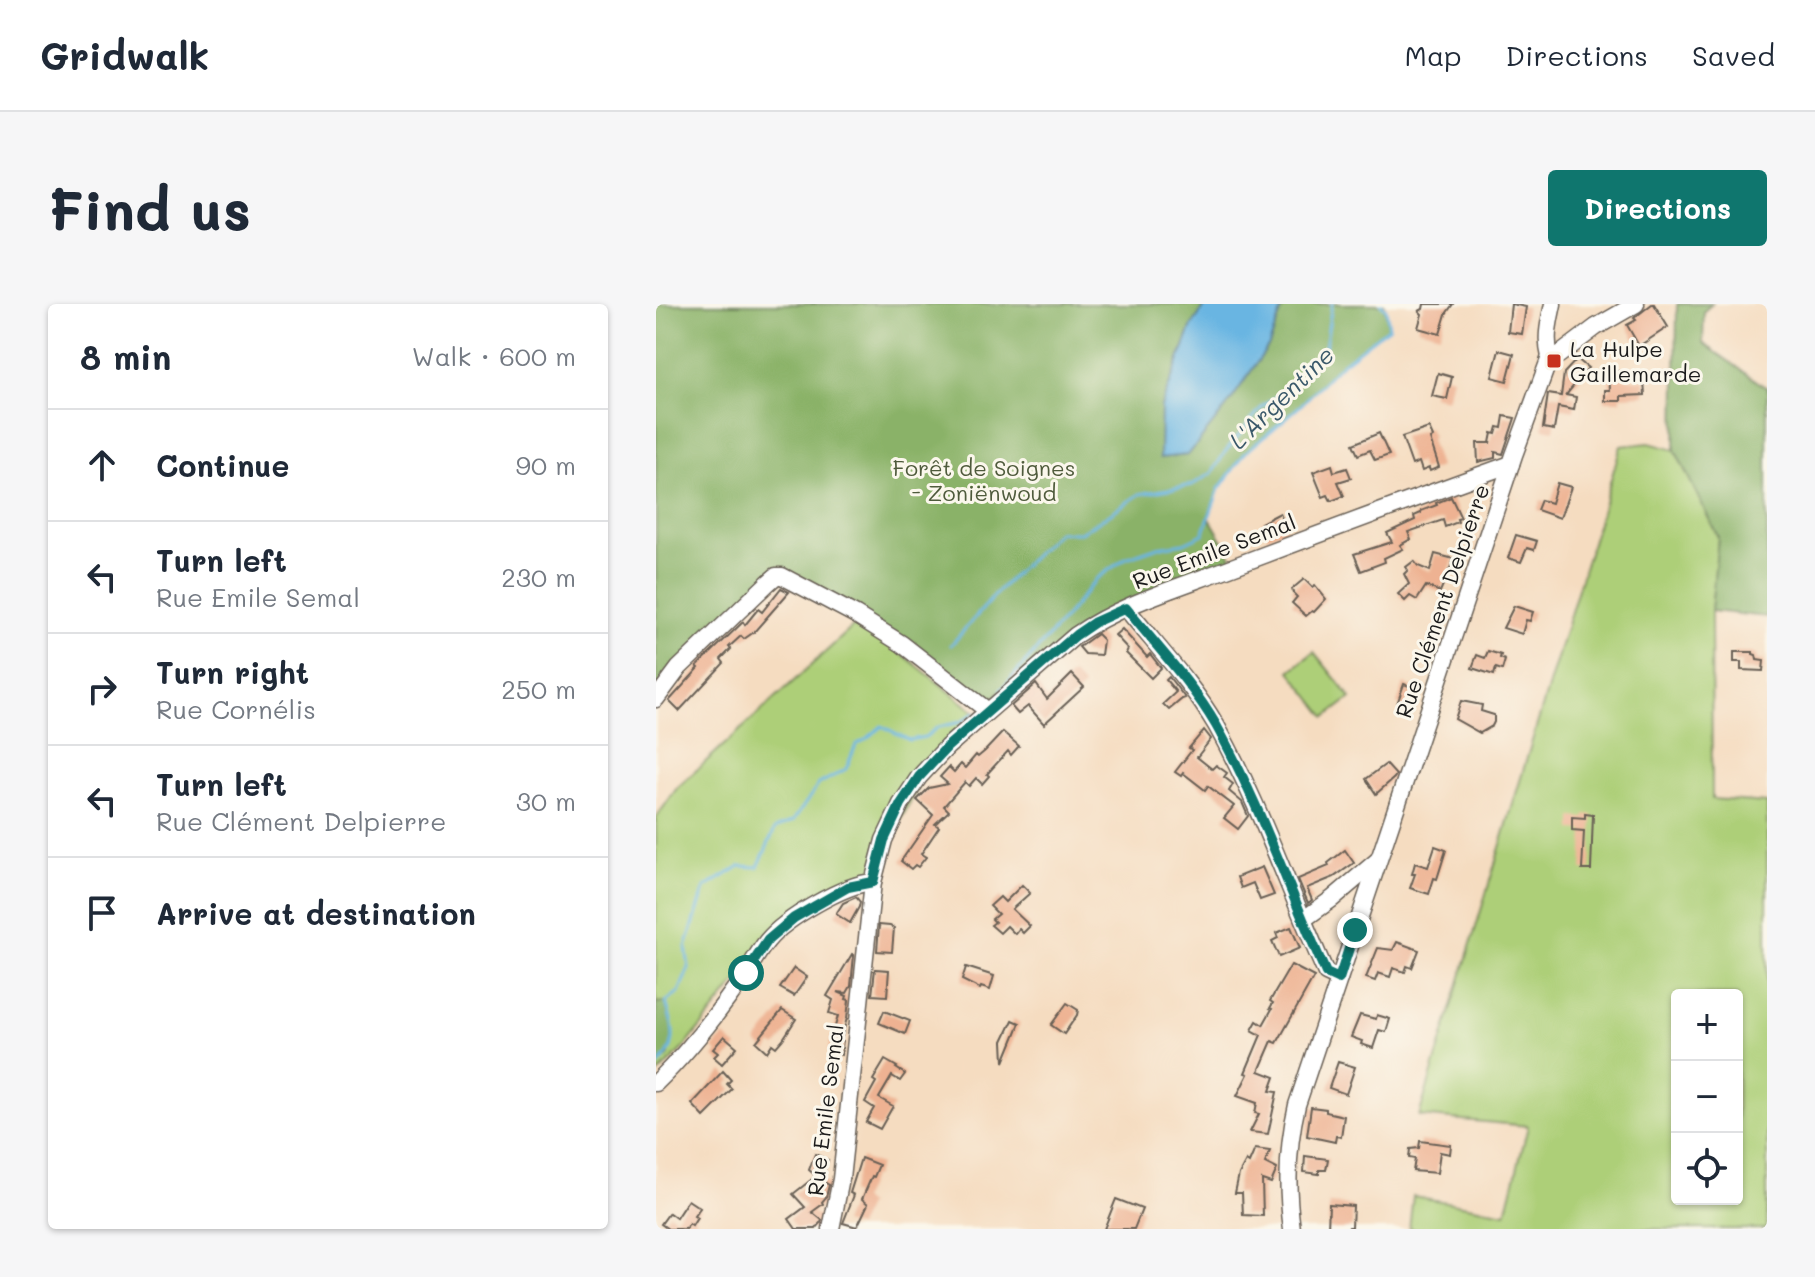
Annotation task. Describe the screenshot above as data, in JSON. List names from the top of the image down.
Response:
{
  "streets": {
    "street": ["Rue Emile Semal", "Rue Clément Delpierre"]
  },
  "crossings": [
    ["Rue Emile Semal", "Rue Clément Delpierre"]
  ],
  "water": ["L'Argentine"],
  "parks": ["Forêt de Soignes - Zoniënwoud"],
  "places": {
    "transit": ["La Hulpe Gaillemarde"]
  },
  "page": {
    "header": "Gridwalk",
    "nav": ["Map", "Directions", "Saved"],
    "buttons": "Directions",
    "title": "Find us",
    "heading": ["8 min", "Walk · 600 m"],
    "list": [
      ["Continue", "90 m"],
      ["Turn left", "Rue Emile Semal", "230 m"],
      ["Turn right", "Rue Cornélis", "250 m"],
      ["Turn left", "Rue Clément Delpierre", "30 m"],
      "Arrive at destination"
    ],
    "map_buttons": ["+", "−"]
  }
}
